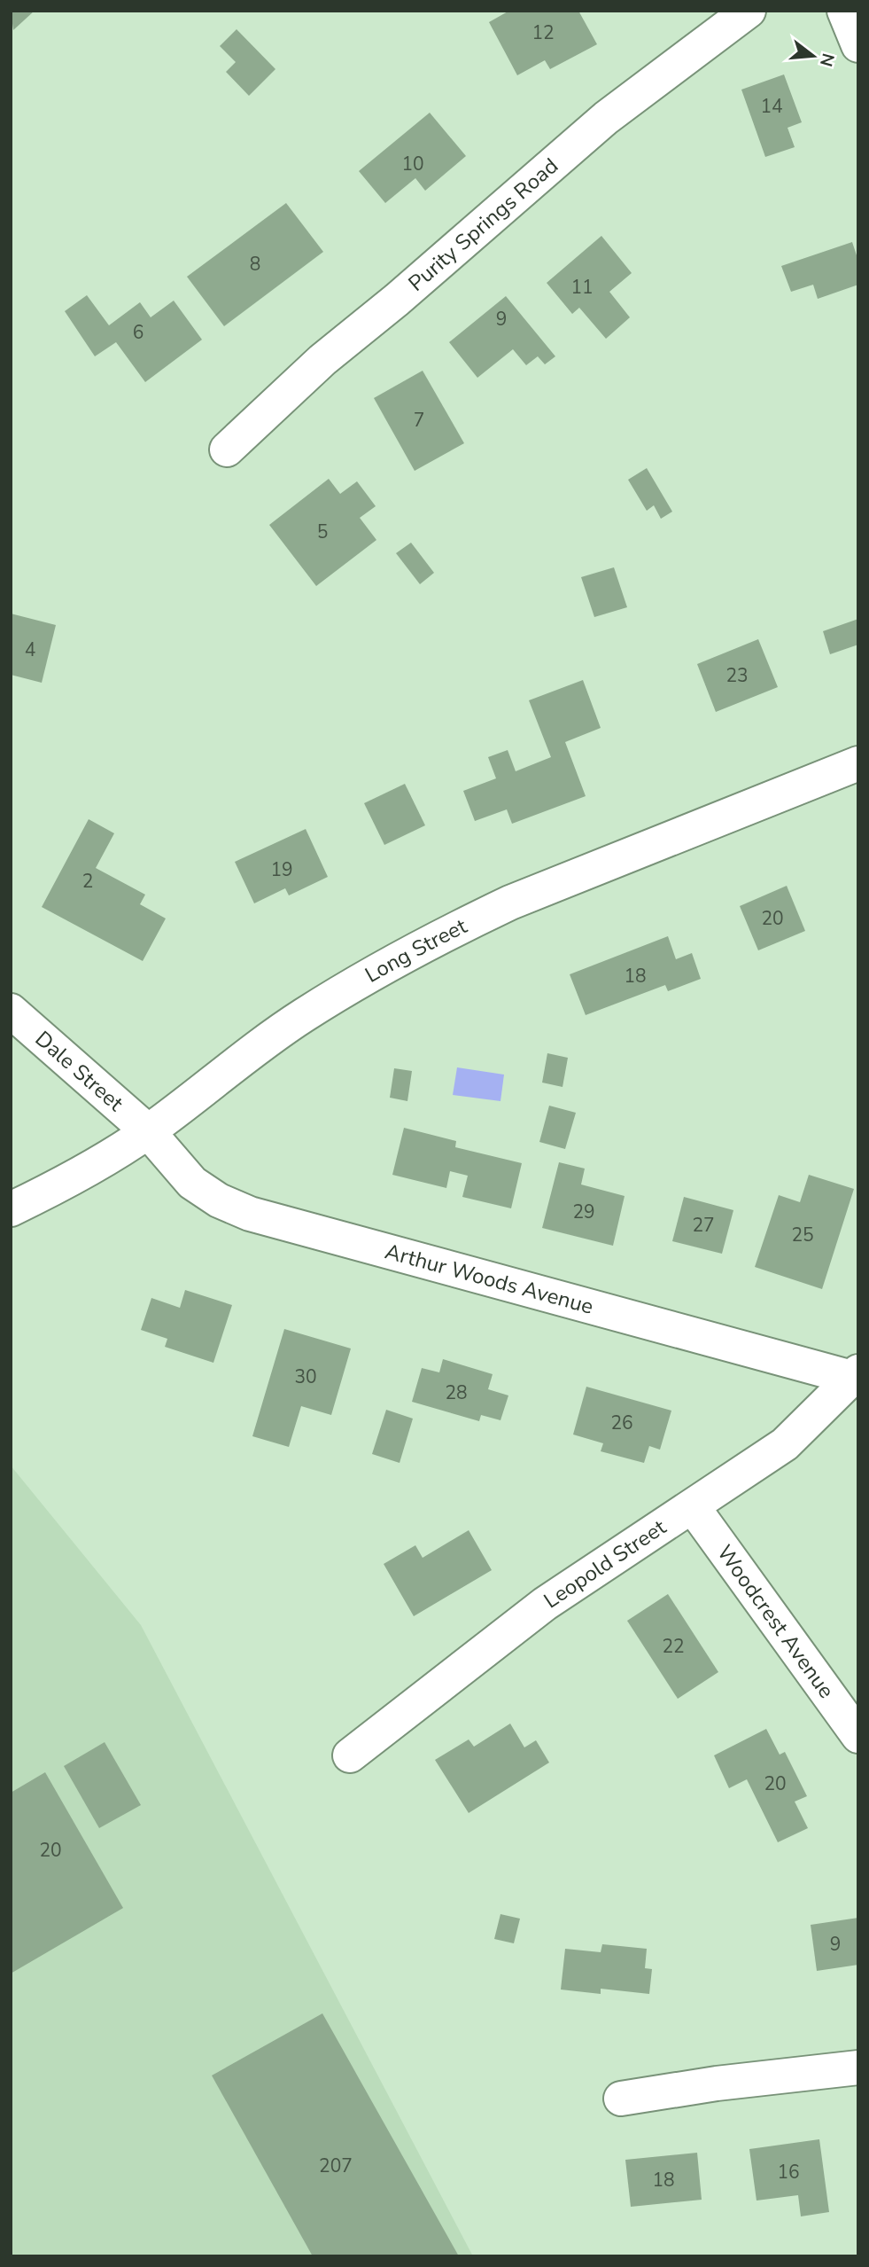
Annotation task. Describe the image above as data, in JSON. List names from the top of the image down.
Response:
{
  "streets": {
    "street": [
      "Purity Springs Road",
      "Long Street",
      "Dale Street",
      "Arthur Woods Avenue",
      "Leopold Street",
      "Woodcrest Avenue"
    ]
  },
  "crossings": [
    ["Long Street", "Dale Street"],
    ["Long Street", "Arthur Woods Avenue"],
    ["Dale Street", "Arthur Woods Avenue"],
    ["Arthur Woods Avenue", "Leopold Street"],
    ["Leopold Street", "Woodcrest Avenue"]
  ],
  "house_numbers": [
    "12",
    "14",
    "10",
    "8",
    "11",
    "9",
    "6",
    "7",
    "5",
    "4",
    "23",
    "19",
    "2",
    "20",
    "18",
    "29",
    "27",
    "25",
    "30",
    "28",
    "26",
    "22",
    "20",
    "20",
    "9",
    "207",
    "16",
    "18"
  ],
  "north": "right"
}
